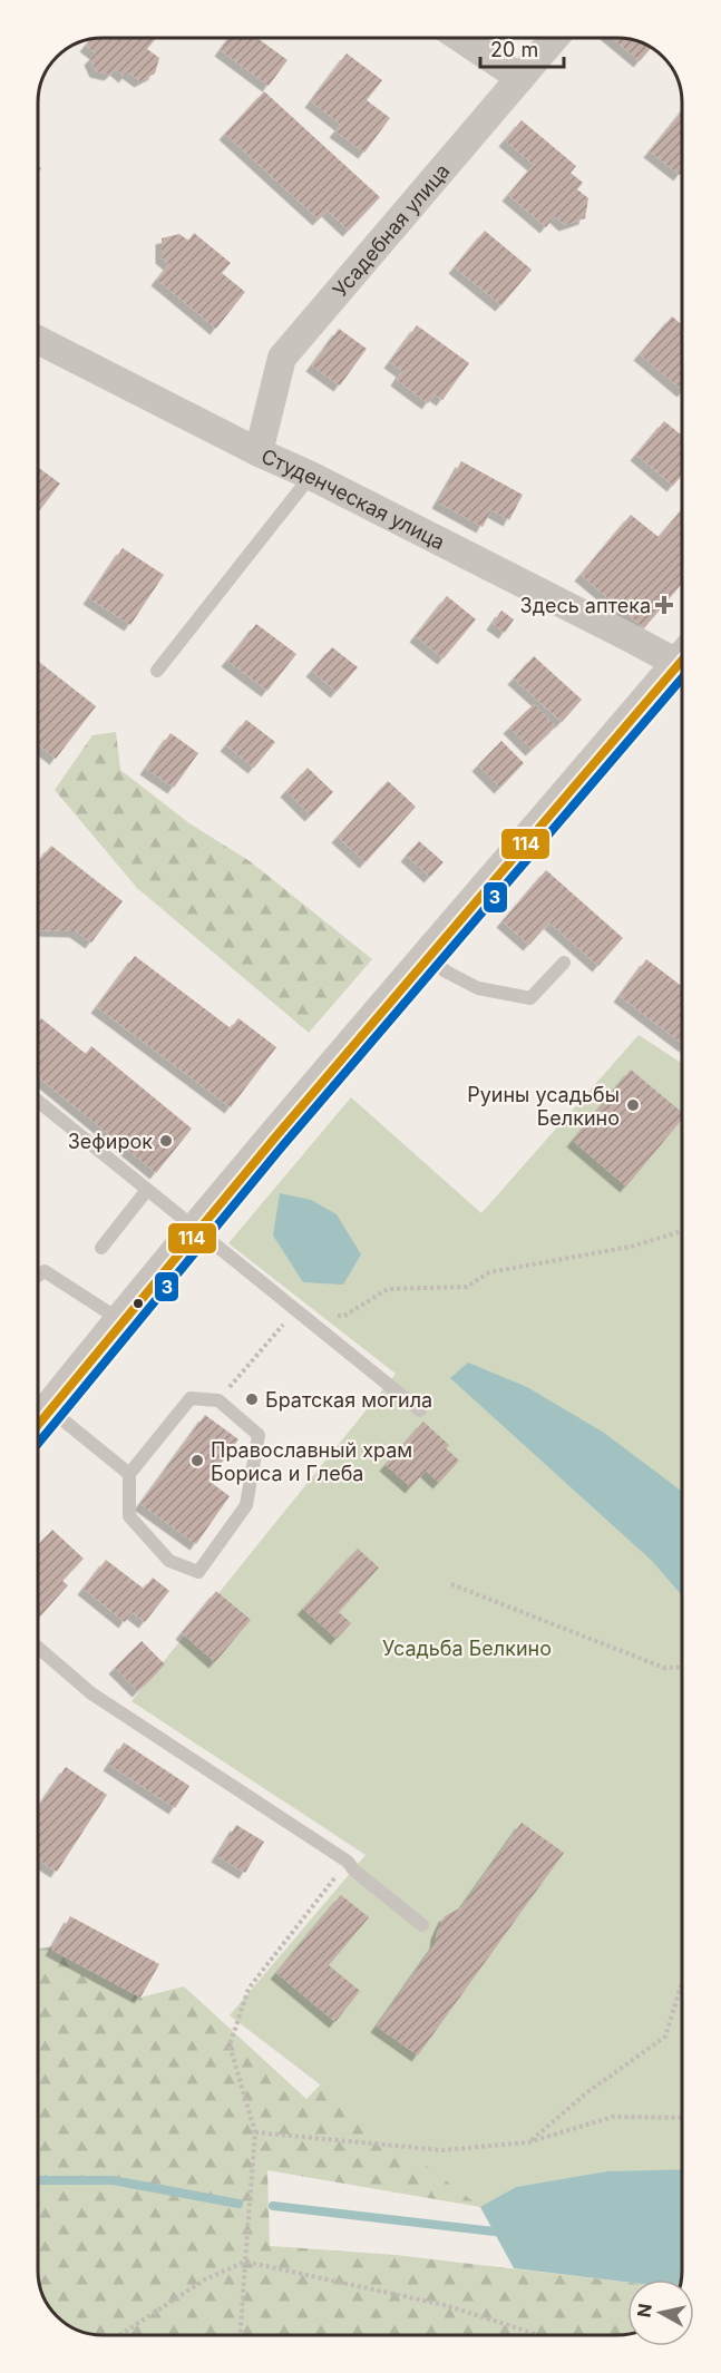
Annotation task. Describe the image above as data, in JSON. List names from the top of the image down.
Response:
{
  "streets": {
    "street": ["Усадебная улица", "Студенческая улица"]
  },
  "crossings": [
    ["Усадебная улица", "Студенческая улица"]
  ],
  "parks": ["Усадьба Белкино"],
  "places": {
    "health": ["Здесь аптека"],
    "other": [
      "Руины усадьбы Белкино",
      "Зефирок",
      "Братская могила",
      "Православный храм Бориса и Глеба"
    ]
  },
  "lines": ["transit line 114", "transit line 3"],
  "scale_bar": "20 m",
  "north": "left"
}
